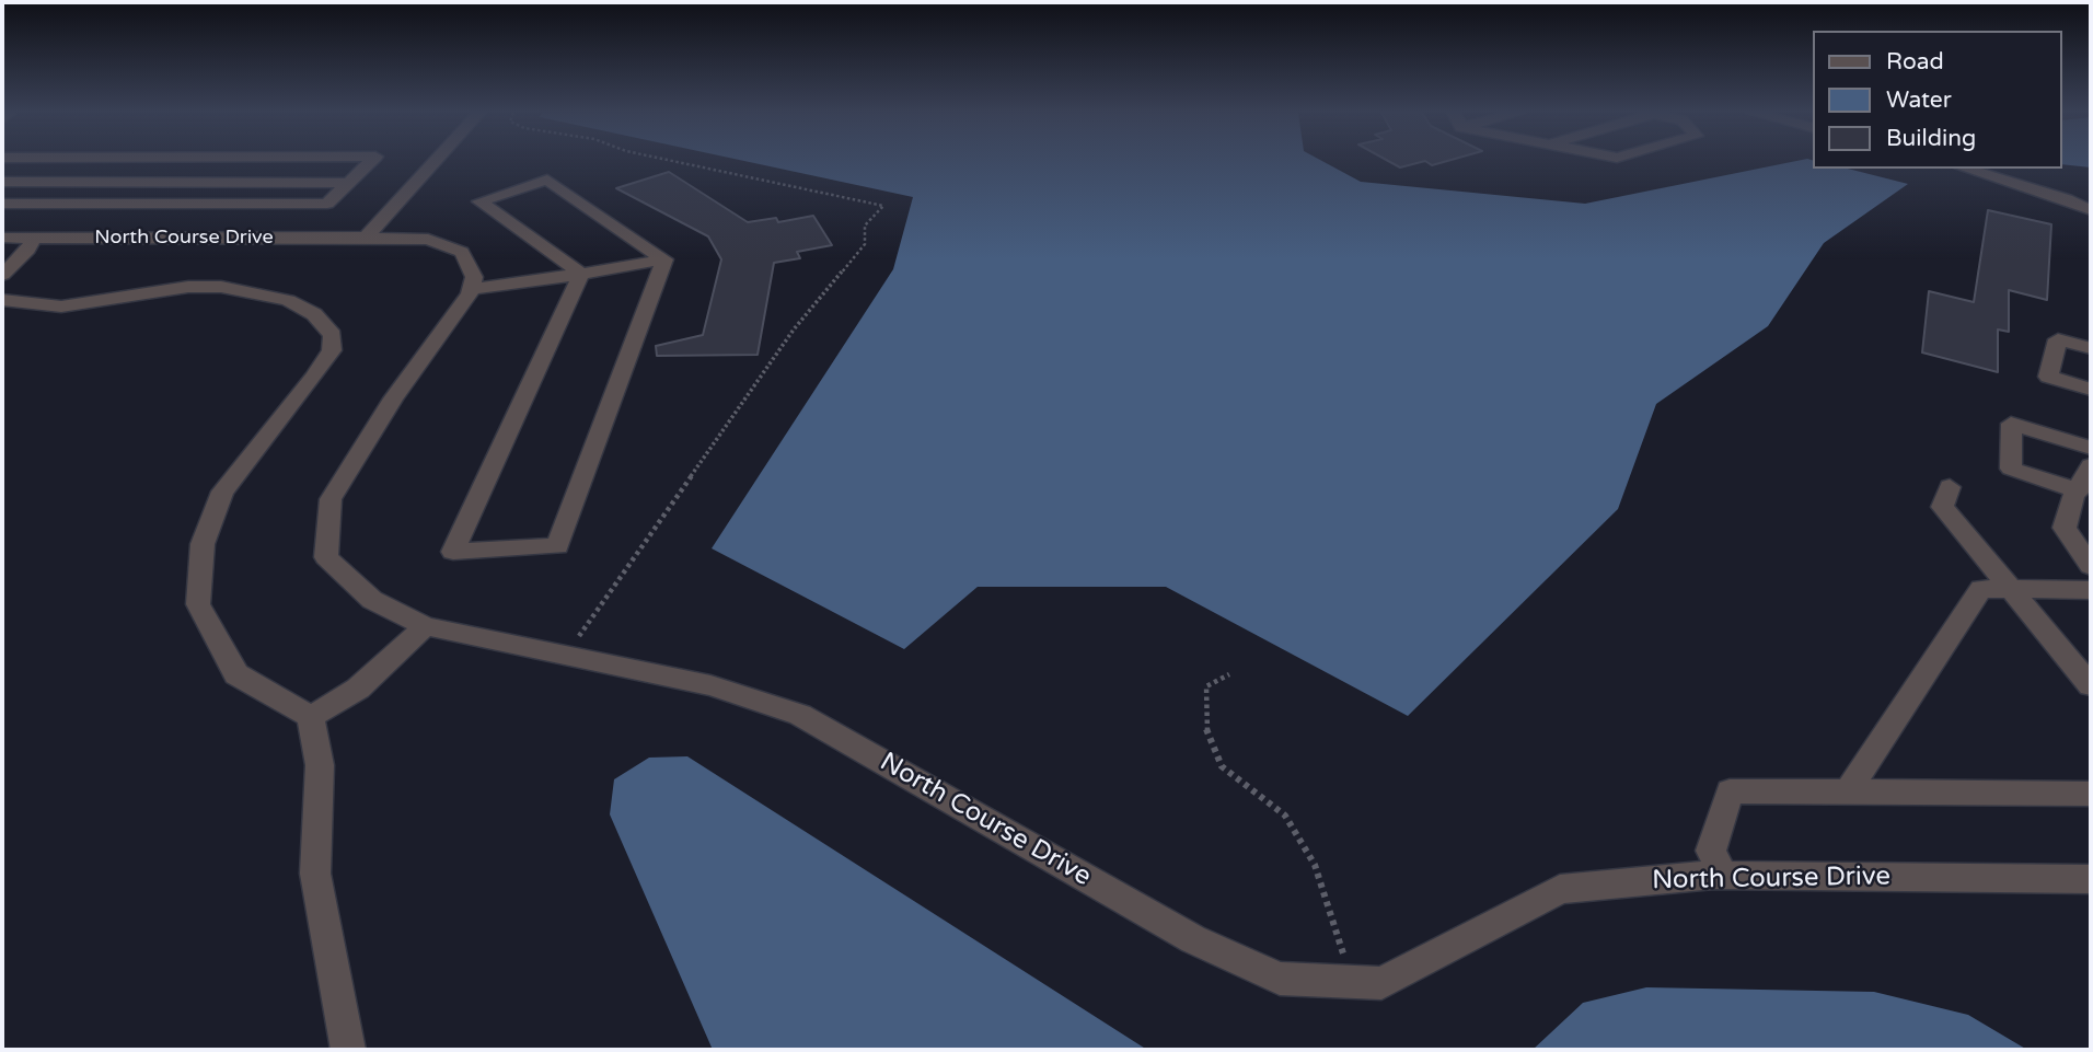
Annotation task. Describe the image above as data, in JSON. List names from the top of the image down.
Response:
{
  "streets": {
    "street": ["North Course Drive"]
  },
  "legend": ["Road", "Water", "Building"]
}
